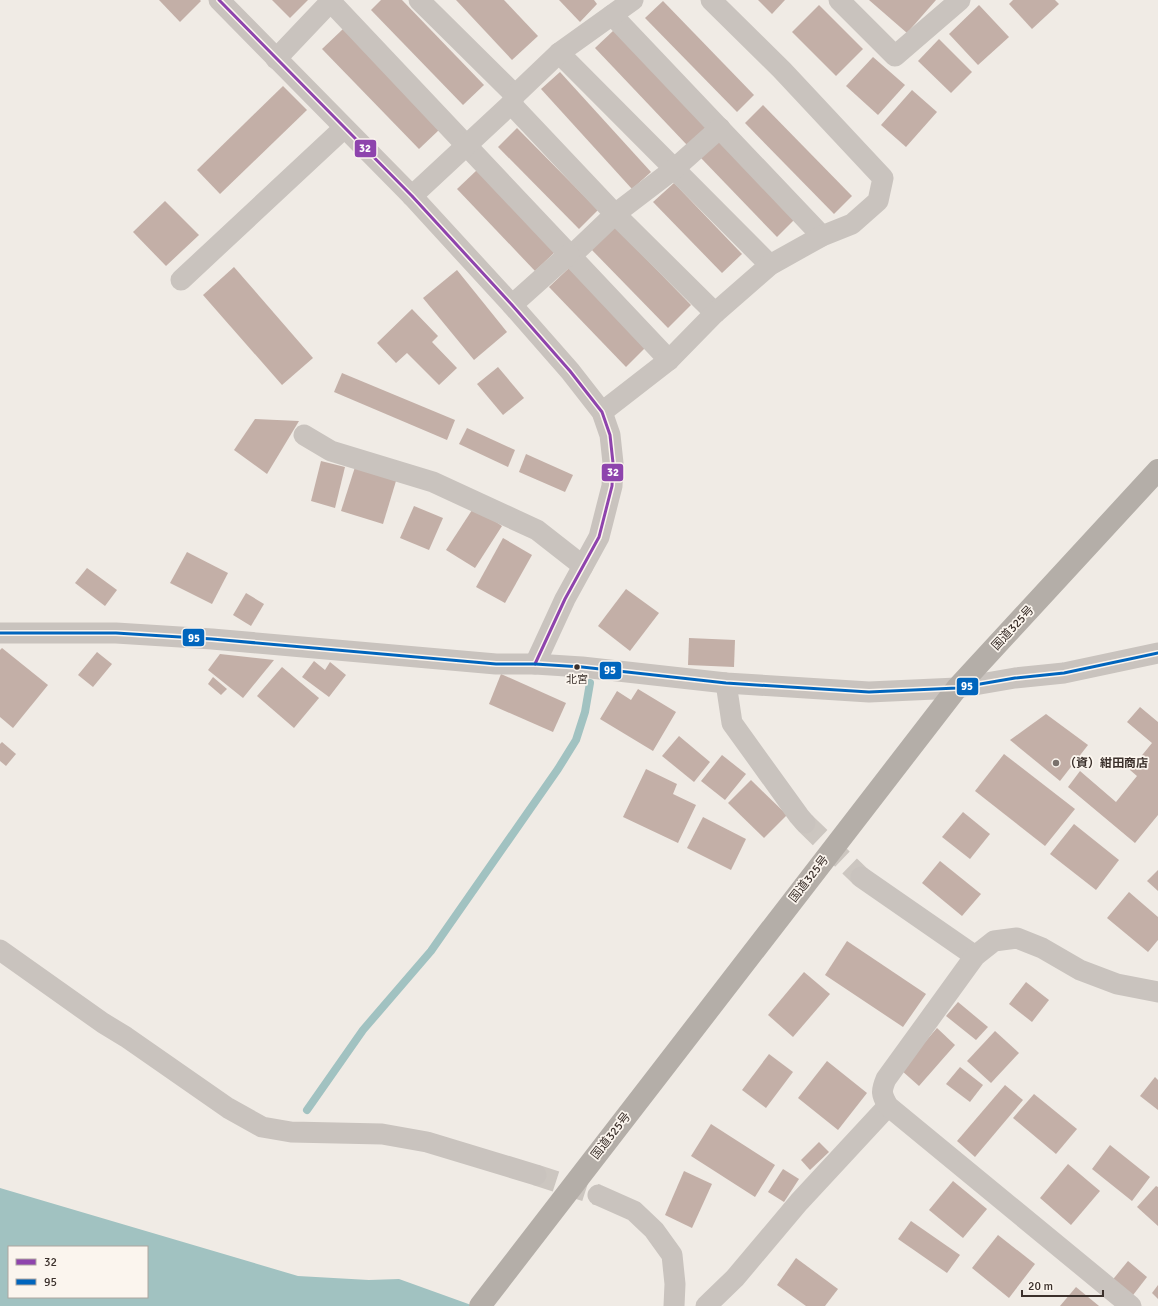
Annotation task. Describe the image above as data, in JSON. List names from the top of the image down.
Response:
{
  "streets": {
    "highway": ["国道325号"]
  },
  "places": ["北宮", "（資）紺田商店"],
  "lines": ["transit line 32", "transit line 95"],
  "legend": ["32", "95"],
  "scale_bar": "20 m"
}
